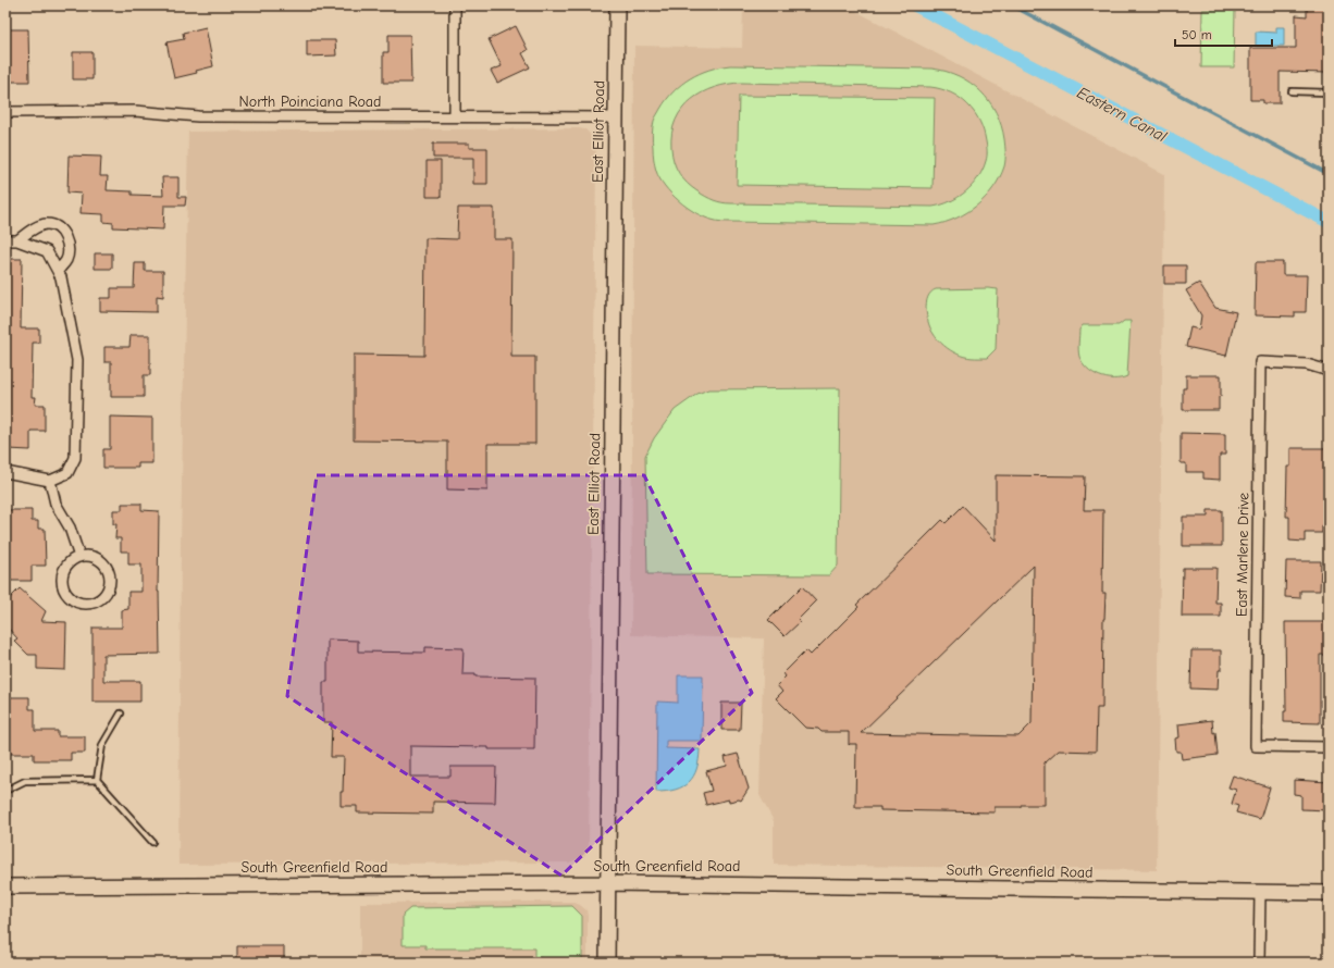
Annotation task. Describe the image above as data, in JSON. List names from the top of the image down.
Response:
{
  "streets": {
    "main road": ["East Elliot Road", "South Greenfield Road"],
    "street": ["North Poinciana Road", "East Marlene Drive"]
  },
  "crossings": [
    ["North Poinciana Road", "East Elliot Road"],
    ["East Elliot Road", "South Greenfield Road"]
  ],
  "water": ["Eastern Canal"],
  "scale_bar": "50 m"
}
